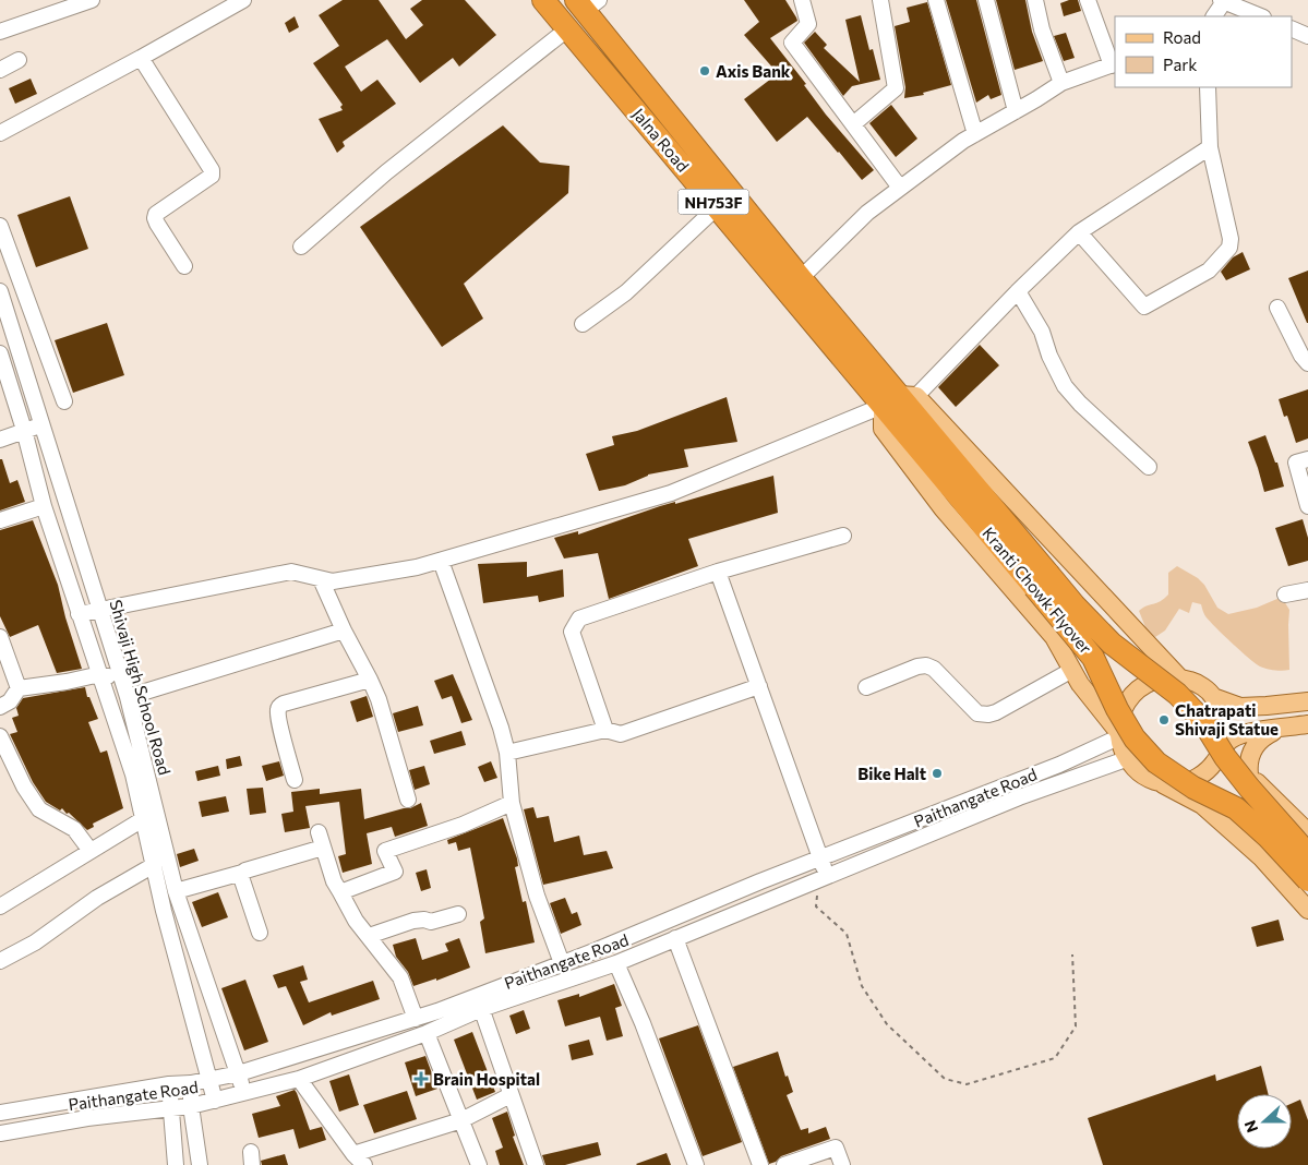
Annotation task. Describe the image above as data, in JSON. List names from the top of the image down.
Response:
{
  "streets": {
    "highway": ["Jalna Road", "NH753F", "Kranti Chowk Flyover"],
    "street": ["Shivaji High School Road", "Paithangate Road"]
  },
  "crossings": [
    ["Jalna Road", "Kranti Chowk Flyover"],
    ["Shivaji High School Road", "Paithangate Road"]
  ],
  "places": {
    "other": ["Axis Bank", "Chatrapati Shivaji Statue", "Bike Halt"],
    "health": ["Brain Hospital"]
  },
  "legend": ["Road", "Park"],
  "north": "left"
}
